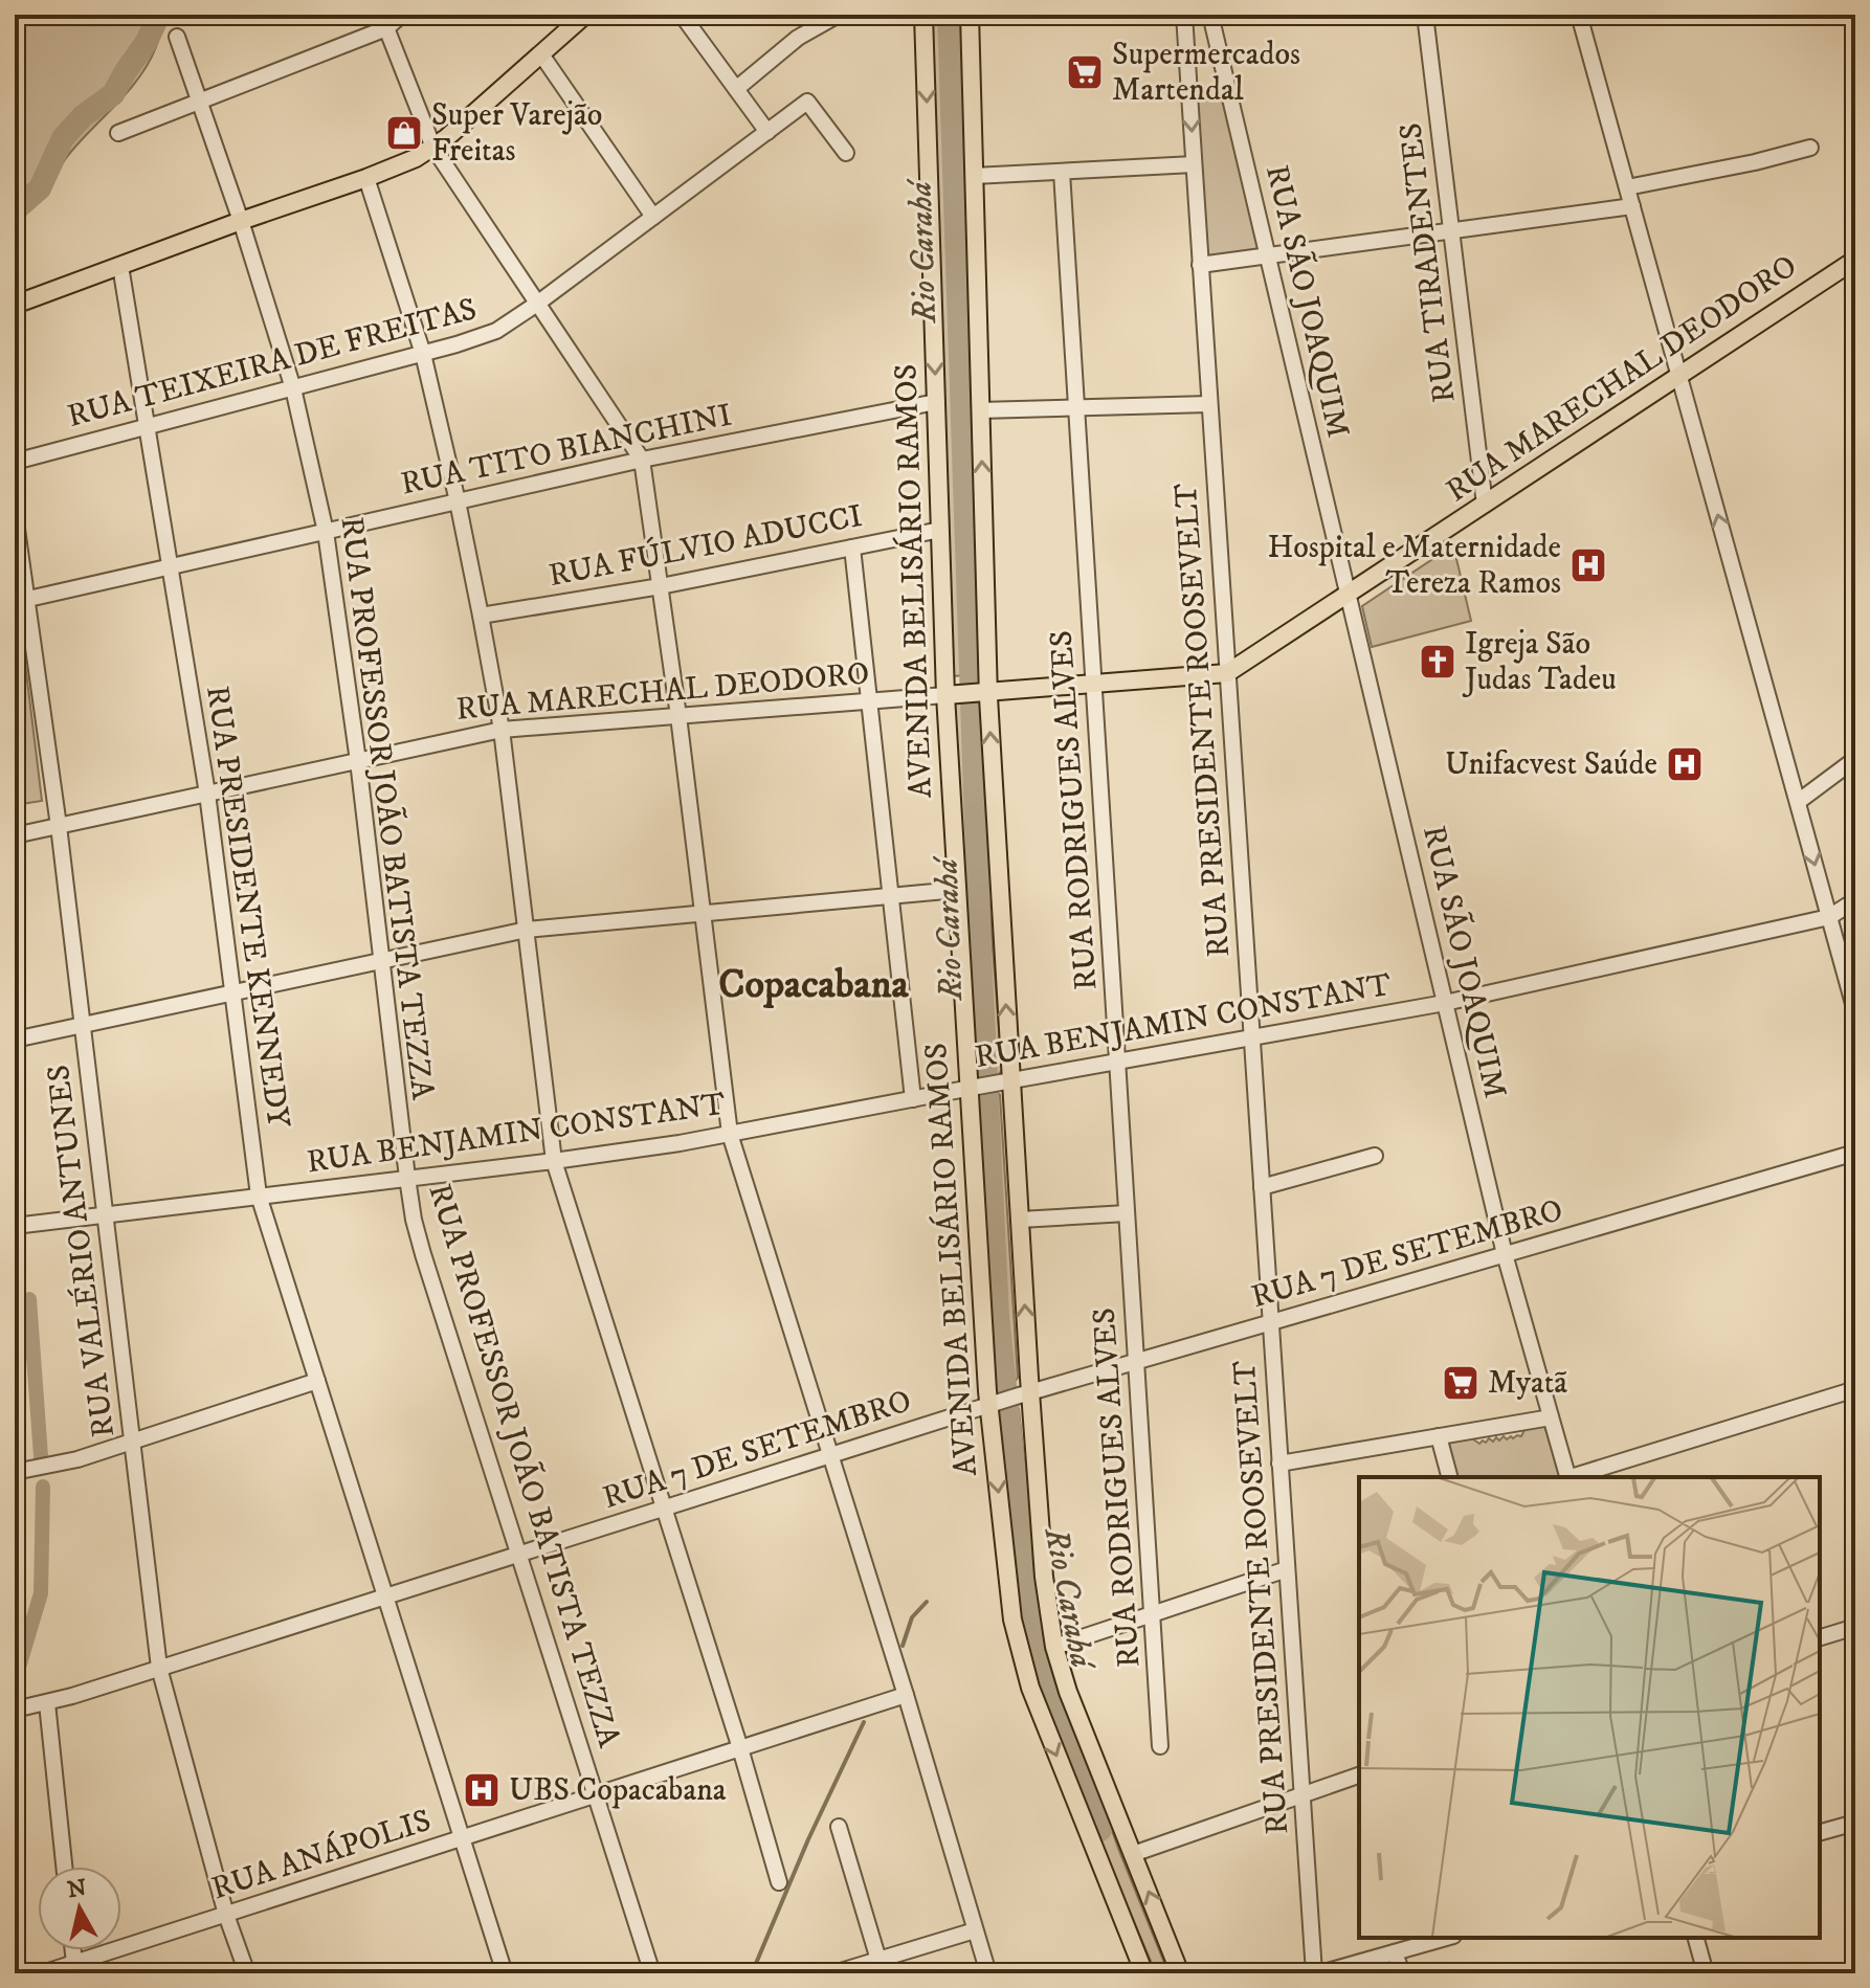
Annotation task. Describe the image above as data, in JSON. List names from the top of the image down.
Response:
{
  "streets": {
    "main road": ["RUA MARECHAL DEODORO", "AVENIDA BELISÁRIO RAMOS"],
    "street": [
      "RUA TIRADENTES",
      "RUA SÃO JOAQUIM",
      "RUA TEIXEIRA DE FREITAS",
      "RUA TITO BIANCHINI",
      "RUA FÚLVIO ADUCCI",
      "RUA PRESIDENTE ROOSEVELT",
      "RUA PROFESSOR JOÃO BATISTA TEZZA",
      "RUA RODRIGUES ALVES",
      "RUA PRESIDENTE KENNEDY",
      "RUA BENJAMIN CONSTANT",
      "RUA VALÉRIO ANTUNES",
      "RUA 7 DE SETEMBRO",
      "RUA ANÁPOLIS"
    ]
  },
  "crossings": [
    ["RUA TIRADENTES", "RUA MARECHAL DEODORO"],
    ["RUA SÃO JOAQUIM", "RUA MARECHAL DEODORO"],
    ["RUA SÃO JOAQUIM", "RUA BENJAMIN CONSTANT"],
    ["RUA SÃO JOAQUIM", "RUA 7 DE SETEMBRO"],
    ["RUA TEIXEIRA DE FREITAS", "RUA PROFESSOR JOÃO BATISTA TEZZA"],
    ["RUA TEIXEIRA DE FREITAS", "RUA PRESIDENTE KENNEDY"],
    ["RUA MARECHAL DEODORO", "AVENIDA BELISÁRIO RAMOS"],
    ["RUA MARECHAL DEODORO", "RUA PRESIDENTE ROOSEVELT"],
    ["RUA MARECHAL DEODORO", "RUA PROFESSOR JOÃO BATISTA TEZZA"],
    ["RUA MARECHAL DEODORO", "RUA RODRIGUES ALVES"],
    ["RUA MARECHAL DEODORO", "RUA PRESIDENTE KENNEDY"],
    ["RUA MARECHAL DEODORO", "RUA VALÉRIO ANTUNES"],
    ["RUA TITO BIANCHINI", "AVENIDA BELISÁRIO RAMOS"],
    ["RUA TITO BIANCHINI", "RUA PROFESSOR JOÃO BATISTA TEZZA"],
    ["RUA TITO BIANCHINI", "RUA PRESIDENTE KENNEDY"],
    ["RUA TITO BIANCHINI", "RUA VALÉRIO ANTUNES"],
    ["RUA FÚLVIO ADUCCI", "AVENIDA BELISÁRIO RAMOS"],
    ["AVENIDA BELISÁRIO RAMOS", "RUA BENJAMIN CONSTANT"],
    ["AVENIDA BELISÁRIO RAMOS", "RUA 7 DE SETEMBRO"],
    ["RUA PRESIDENTE ROOSEVELT", "RUA BENJAMIN CONSTANT"],
    ["RUA PRESIDENTE ROOSEVELT", "RUA 7 DE SETEMBRO"],
    ["RUA PROFESSOR JOÃO BATISTA TEZZA", "RUA BENJAMIN CONSTANT"],
    ["RUA PROFESSOR JOÃO BATISTA TEZZA", "RUA 7 DE SETEMBRO"],
    ["RUA PROFESSOR JOÃO BATISTA TEZZA", "RUA ANÁPOLIS"],
    ["RUA RODRIGUES ALVES", "RUA BENJAMIN CONSTANT"],
    ["RUA RODRIGUES ALVES", "RUA 7 DE SETEMBRO"],
    ["RUA PRESIDENTE KENNEDY", "RUA BENJAMIN CONSTANT"],
    ["RUA PRESIDENTE KENNEDY", "RUA 7 DE SETEMBRO"],
    ["RUA PRESIDENTE KENNEDY", "RUA ANÁPOLIS"],
    ["RUA BENJAMIN CONSTANT", "RUA VALÉRIO ANTUNES"],
    ["RUA VALÉRIO ANTUNES", "RUA 7 DE SETEMBRO"],
    ["RUA VALÉRIO ANTUNES", "RUA ANÁPOLIS"]
  ],
  "districts": ["Copacabana"],
  "water": ["Rio Carahá"],
  "places": {
    "supermarket": ["Supermercados Martendal", "Myatã"],
    "shop": ["Super Varejão Freitas"],
    "hospital": ["Hospital e Maternidade Tereza Ramos", "Unifacvest Saúde", "UBS Copacabana"],
    "church": ["Igreja São Judas Tadeu"]
  },
  "north": "top"
}
